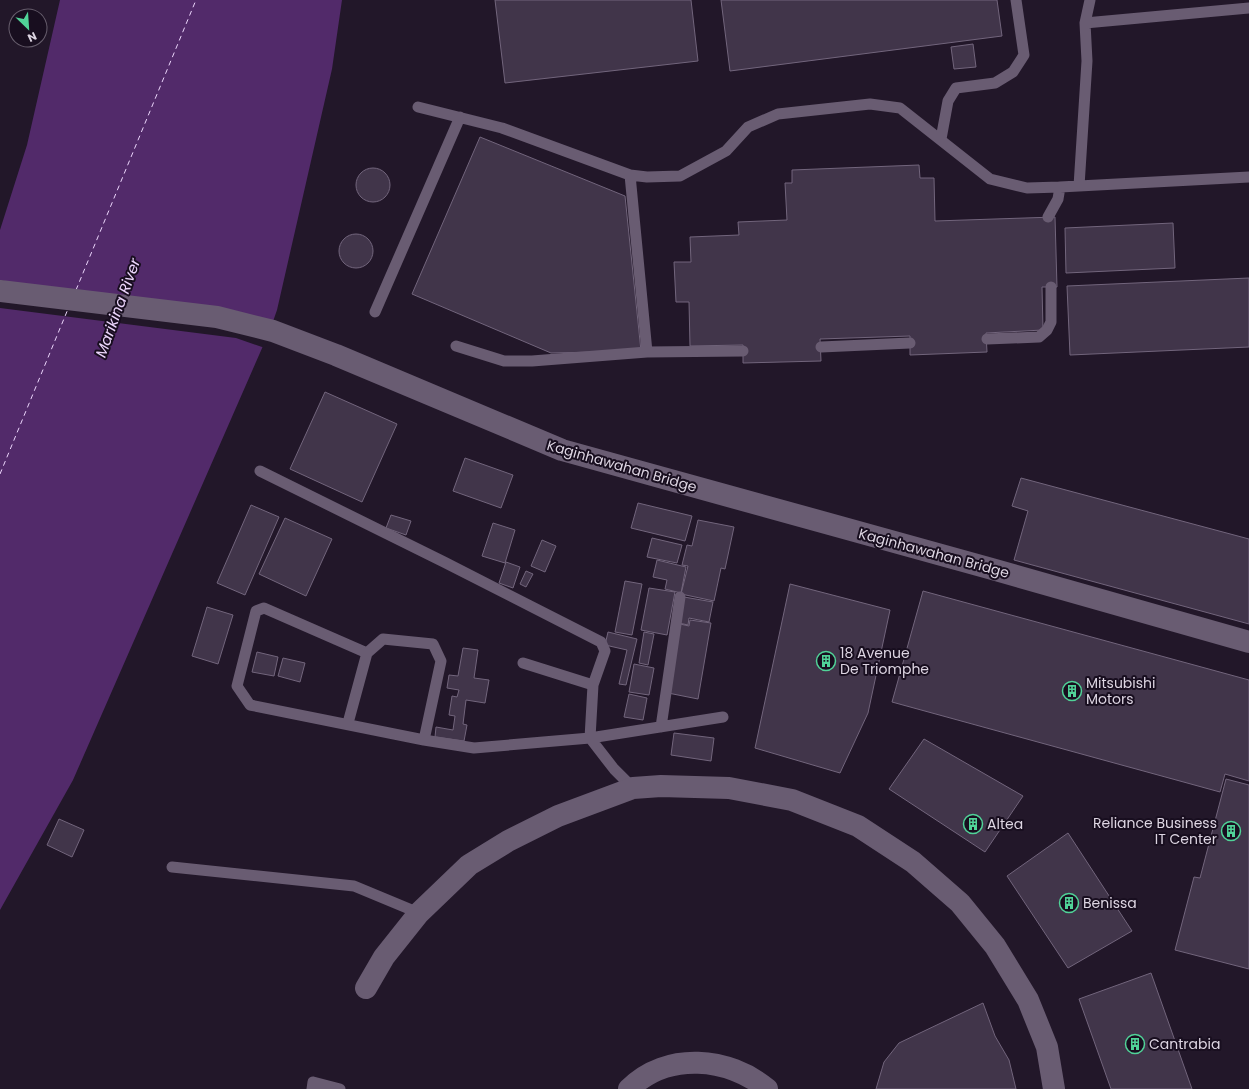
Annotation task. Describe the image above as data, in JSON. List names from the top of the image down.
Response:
{
  "streets": {
    "main road": ["Kaginhawahan Bridge"]
  },
  "water": ["Marikina River"],
  "places": {
    "building": [
      "18 Avenue De Triomphe",
      "Mitsubishi Motors",
      "Altea",
      "Reliance Business IT Center",
      "Benissa",
      "Cantrabia"
    ]
  },
  "north": "bottom right"
}
